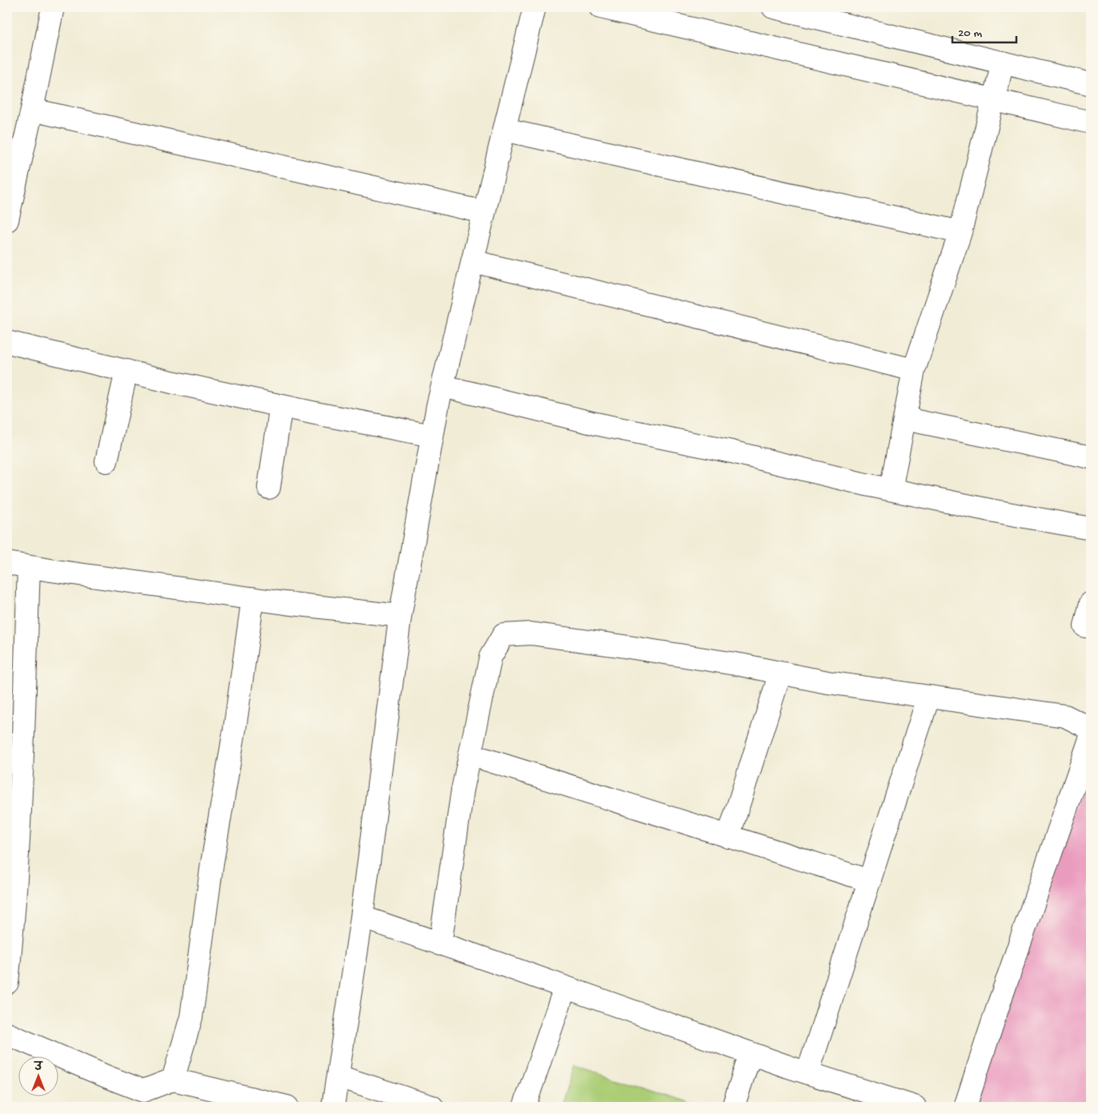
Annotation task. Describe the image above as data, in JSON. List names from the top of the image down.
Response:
{
  "scale_bar": "20 m",
  "north": "top"
}
